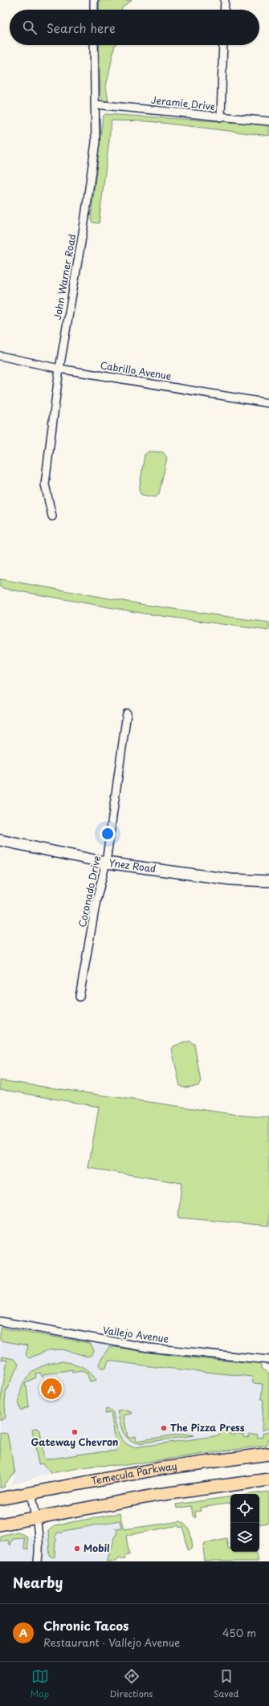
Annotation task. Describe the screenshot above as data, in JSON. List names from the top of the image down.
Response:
{
  "streets": {
    "main road": ["Ynez Road", "Temecula Parkway"],
    "street": [
      "Jeramie Drive",
      "John Warner Road",
      "Cabrillo Avenue",
      "Coronado Drive",
      "Vallejo Avenue"
    ]
  },
  "crossings": [
    ["Jeramie Drive", "John Warner Road"],
    ["John Warner Road", "Cabrillo Avenue"],
    ["Ynez Road", "Coronado Drive"]
  ],
  "places": ["The Pizza Press", "Gateway Chevron", "Mobil"],
  "page": {
    "search": "Search here",
    "pins": "A",
    "heading": "Nearby",
    "list": [
      {
        "mark": "A",
        "name": "Chronic Tacos",
        "note": "Restaurant · Vallejo Avenue",
        "value": "450 m"
      }
    ],
    "nav": ["Map", "Directions", "Saved"]
  }
}
